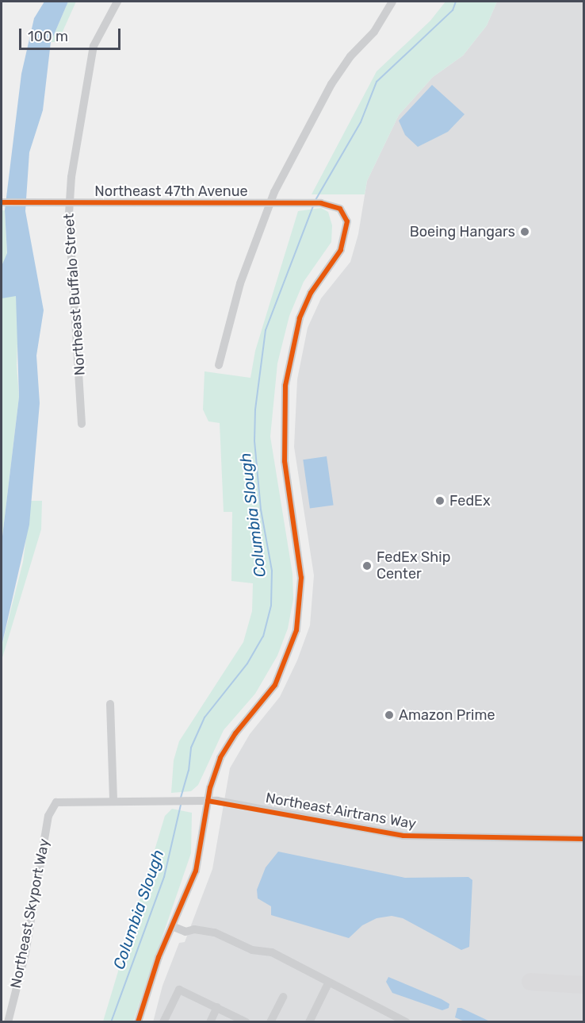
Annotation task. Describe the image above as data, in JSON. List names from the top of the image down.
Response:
{
  "streets": {
    "street": [
      "Northeast 47th Avenue",
      "Northeast Buffalo Street",
      "Northeast Airtrans Way",
      "Northeast Skyport Way"
    ]
  },
  "crossings": [
    ["Northeast 47th Avenue", "Northeast Buffalo Street"],
    ["Northeast 47th Avenue", "Northeast Airtrans Way"],
    ["Northeast Airtrans Way", "Northeast Skyport Way"]
  ],
  "water": ["Columbia Slough"],
  "places": [
    "Boeing Hangars",
    "FedEx",
    "FedEx Ship Center",
    "Amazon Prime"
  ],
  "scale_bar": "100 m"
}
